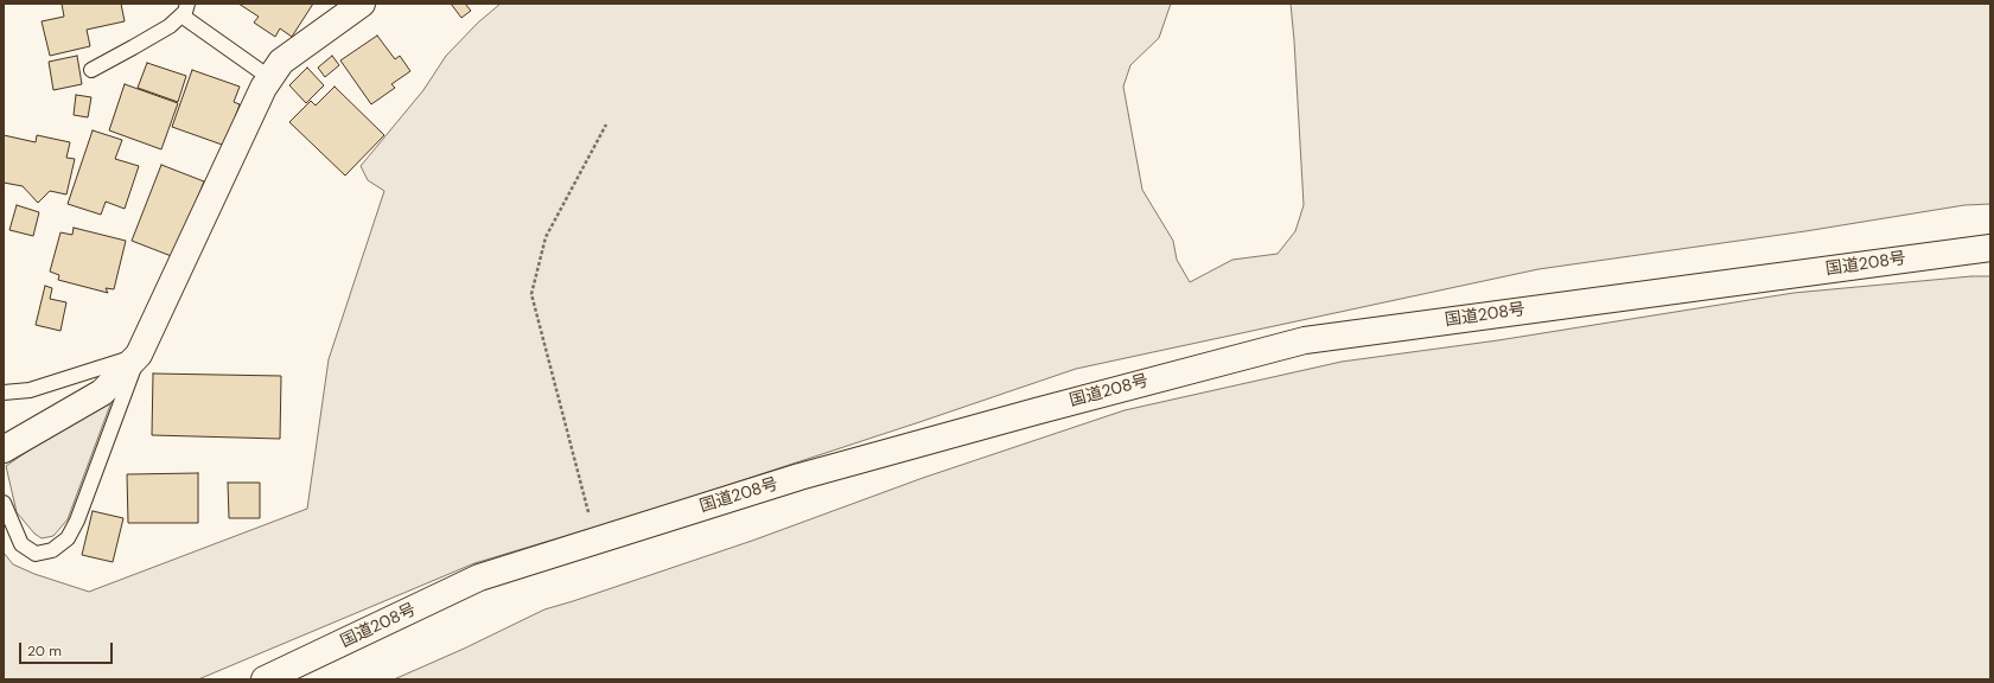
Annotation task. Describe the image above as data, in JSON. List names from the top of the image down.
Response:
{
  "streets": {
    "main road": ["国道208号"]
  },
  "scale_bar": "20 m"
}
